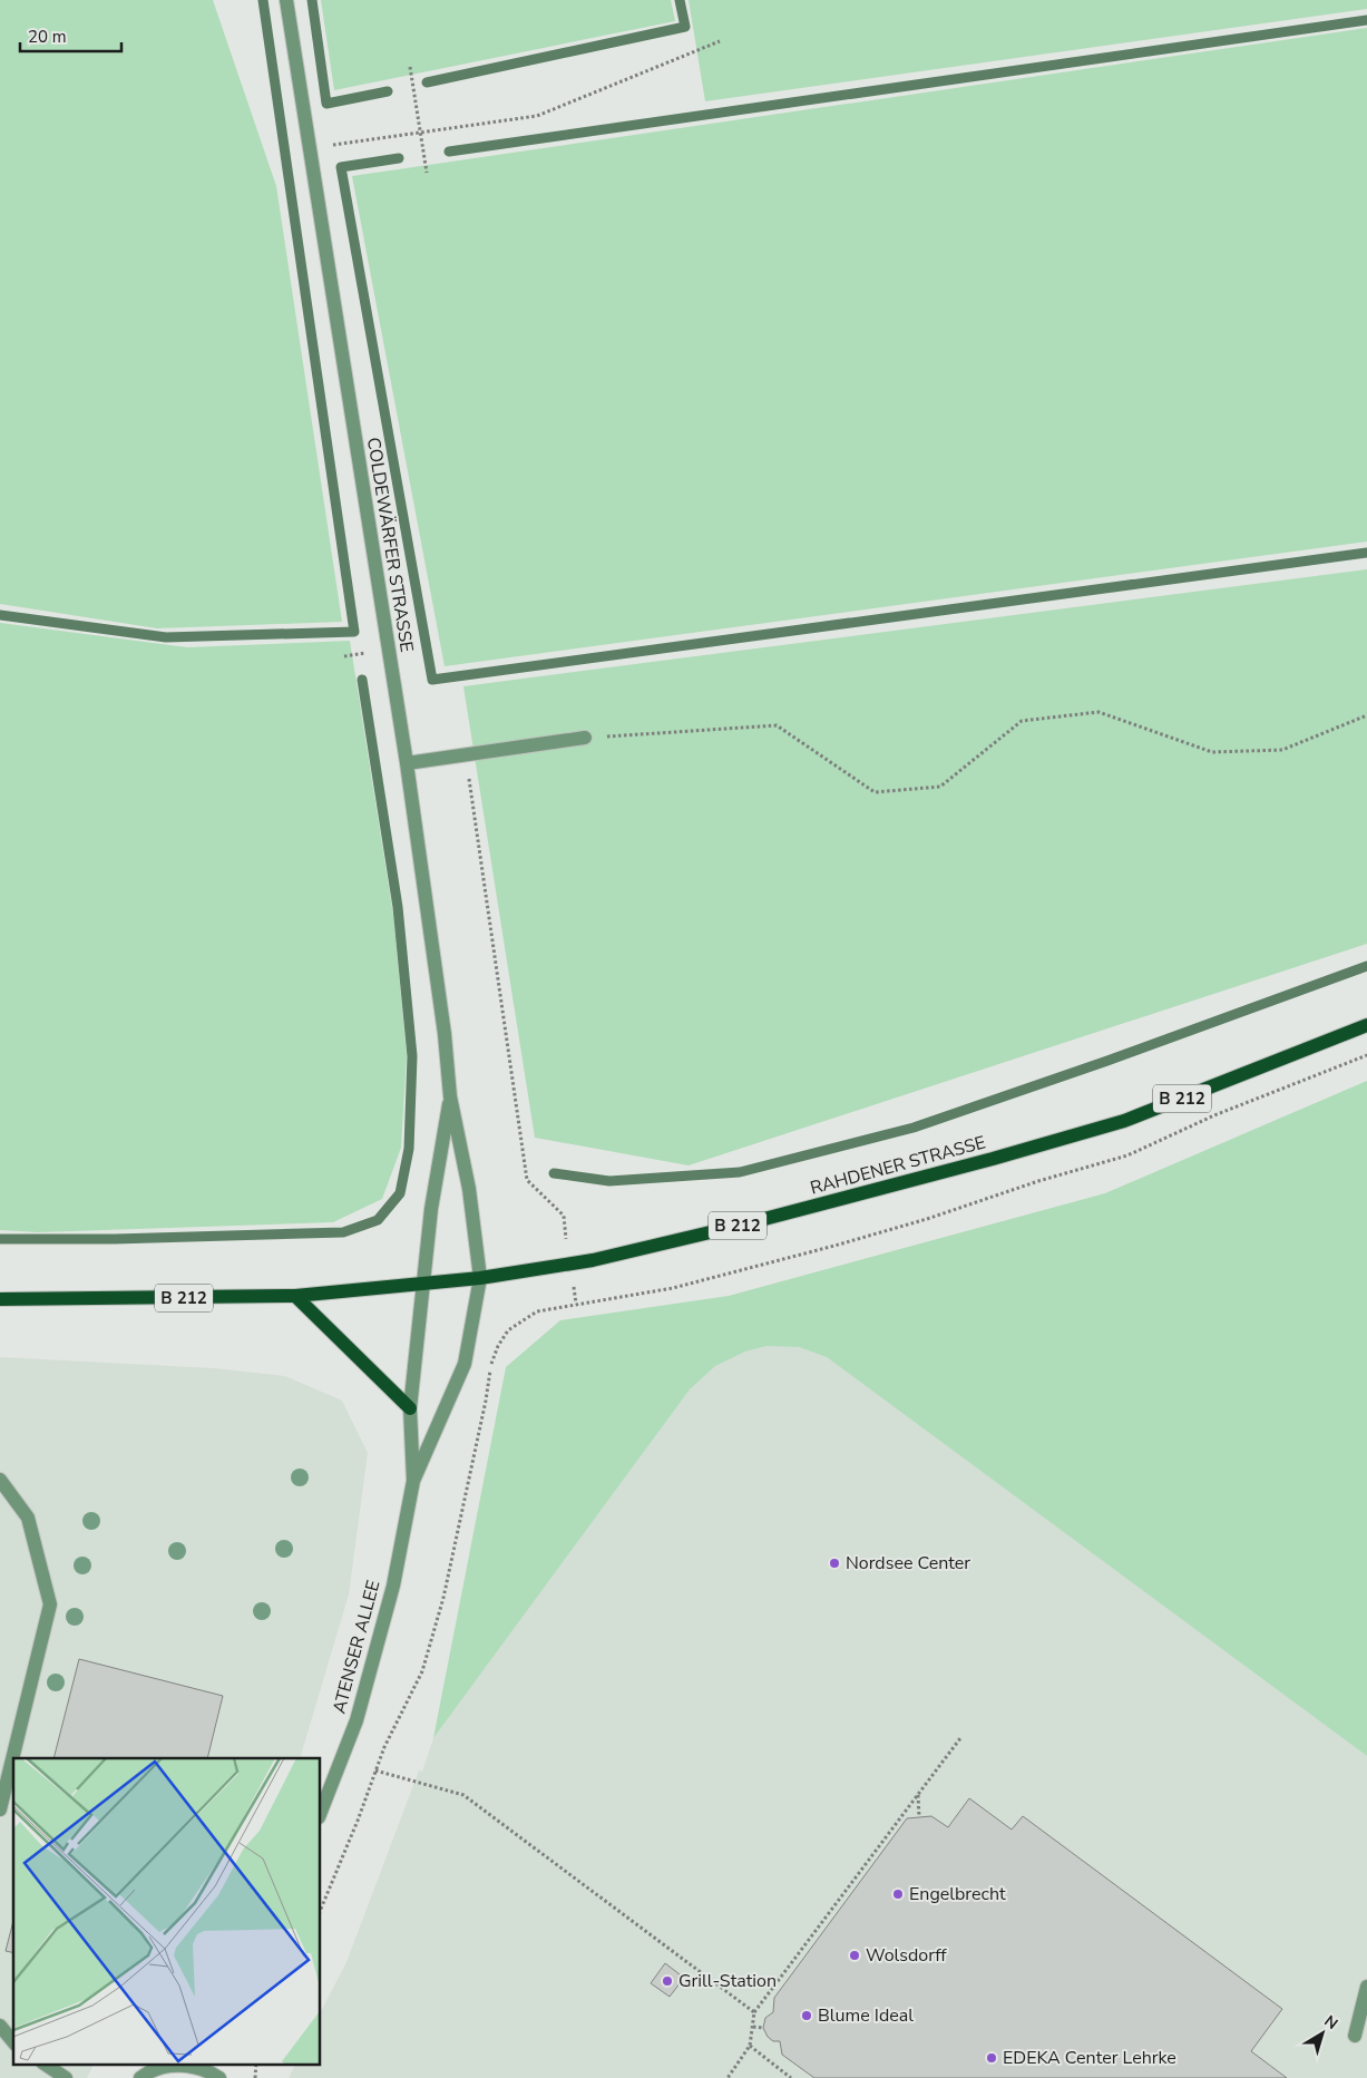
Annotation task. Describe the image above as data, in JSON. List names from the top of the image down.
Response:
{
  "streets": {
    "main road": ["B 212", "RAHDENER STRASSE"],
    "street": ["COLDEWÄRFER STRASSE", "ATENSER ALLEE"]
  },
  "crossings": [
    ["COLDEWÄRFER STRASSE", "B 212"],
    ["COLDEWÄRFER STRASSE", "RAHDENER STRASSE"],
    ["COLDEWÄRFER STRASSE", "ATENSER ALLEE"],
    ["B 212", "RAHDENER STRASSE"],
    ["B 212", "ATENSER ALLEE"],
    ["RAHDENER STRASSE", "ATENSER ALLEE"]
  ],
  "places": [
    "Nordsee Center",
    "Engelbrecht",
    "Wolsdorff",
    "Grill-Station",
    "Blume Ideal",
    "EDEKA Center Lehrke"
  ],
  "scale_bar": "20 m",
  "north": "top right"
}
